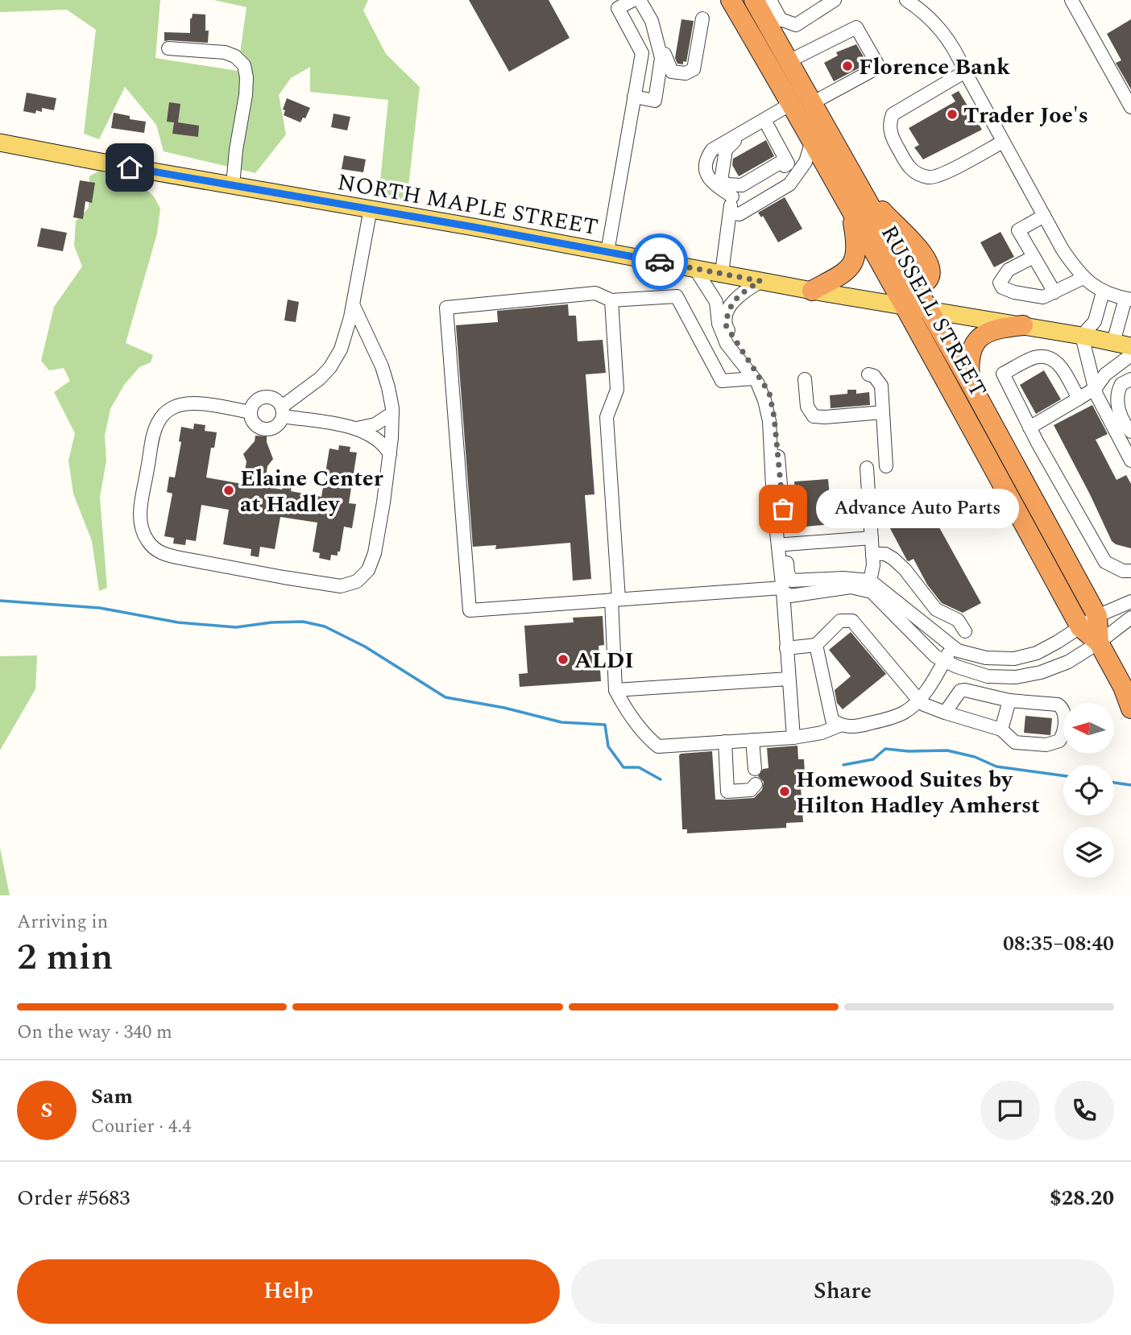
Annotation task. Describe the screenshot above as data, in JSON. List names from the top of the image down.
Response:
{
  "streets": {
    "highway": ["RUSSELL STREET"],
    "main road": ["NORTH MAPLE STREET"]
  },
  "crossings": [
    ["NORTH MAPLE STREET", "RUSSELL STREET"]
  ],
  "places": [
    "Florence Bank",
    "Trader Joe's",
    "Elaine Center at Hadley",
    "Advance Auto Parts",
    "ALDI",
    "Homewood Suites by Hilton Hadley Amherst"
  ],
  "north": "left",
  "page": {
    "bubble": "Advance Auto Parts",
    "heading": ["2 min", "Arriving in", "08:35–08:40"],
    "panel": [
      "Sam",
      "Courier · 4.4",
      "Order #5683",
      "$28.20"
    ],
    "bar": "On the way · 340 m",
    "round": "S",
    "buttons": ["Help", "Share"]
  }
}
